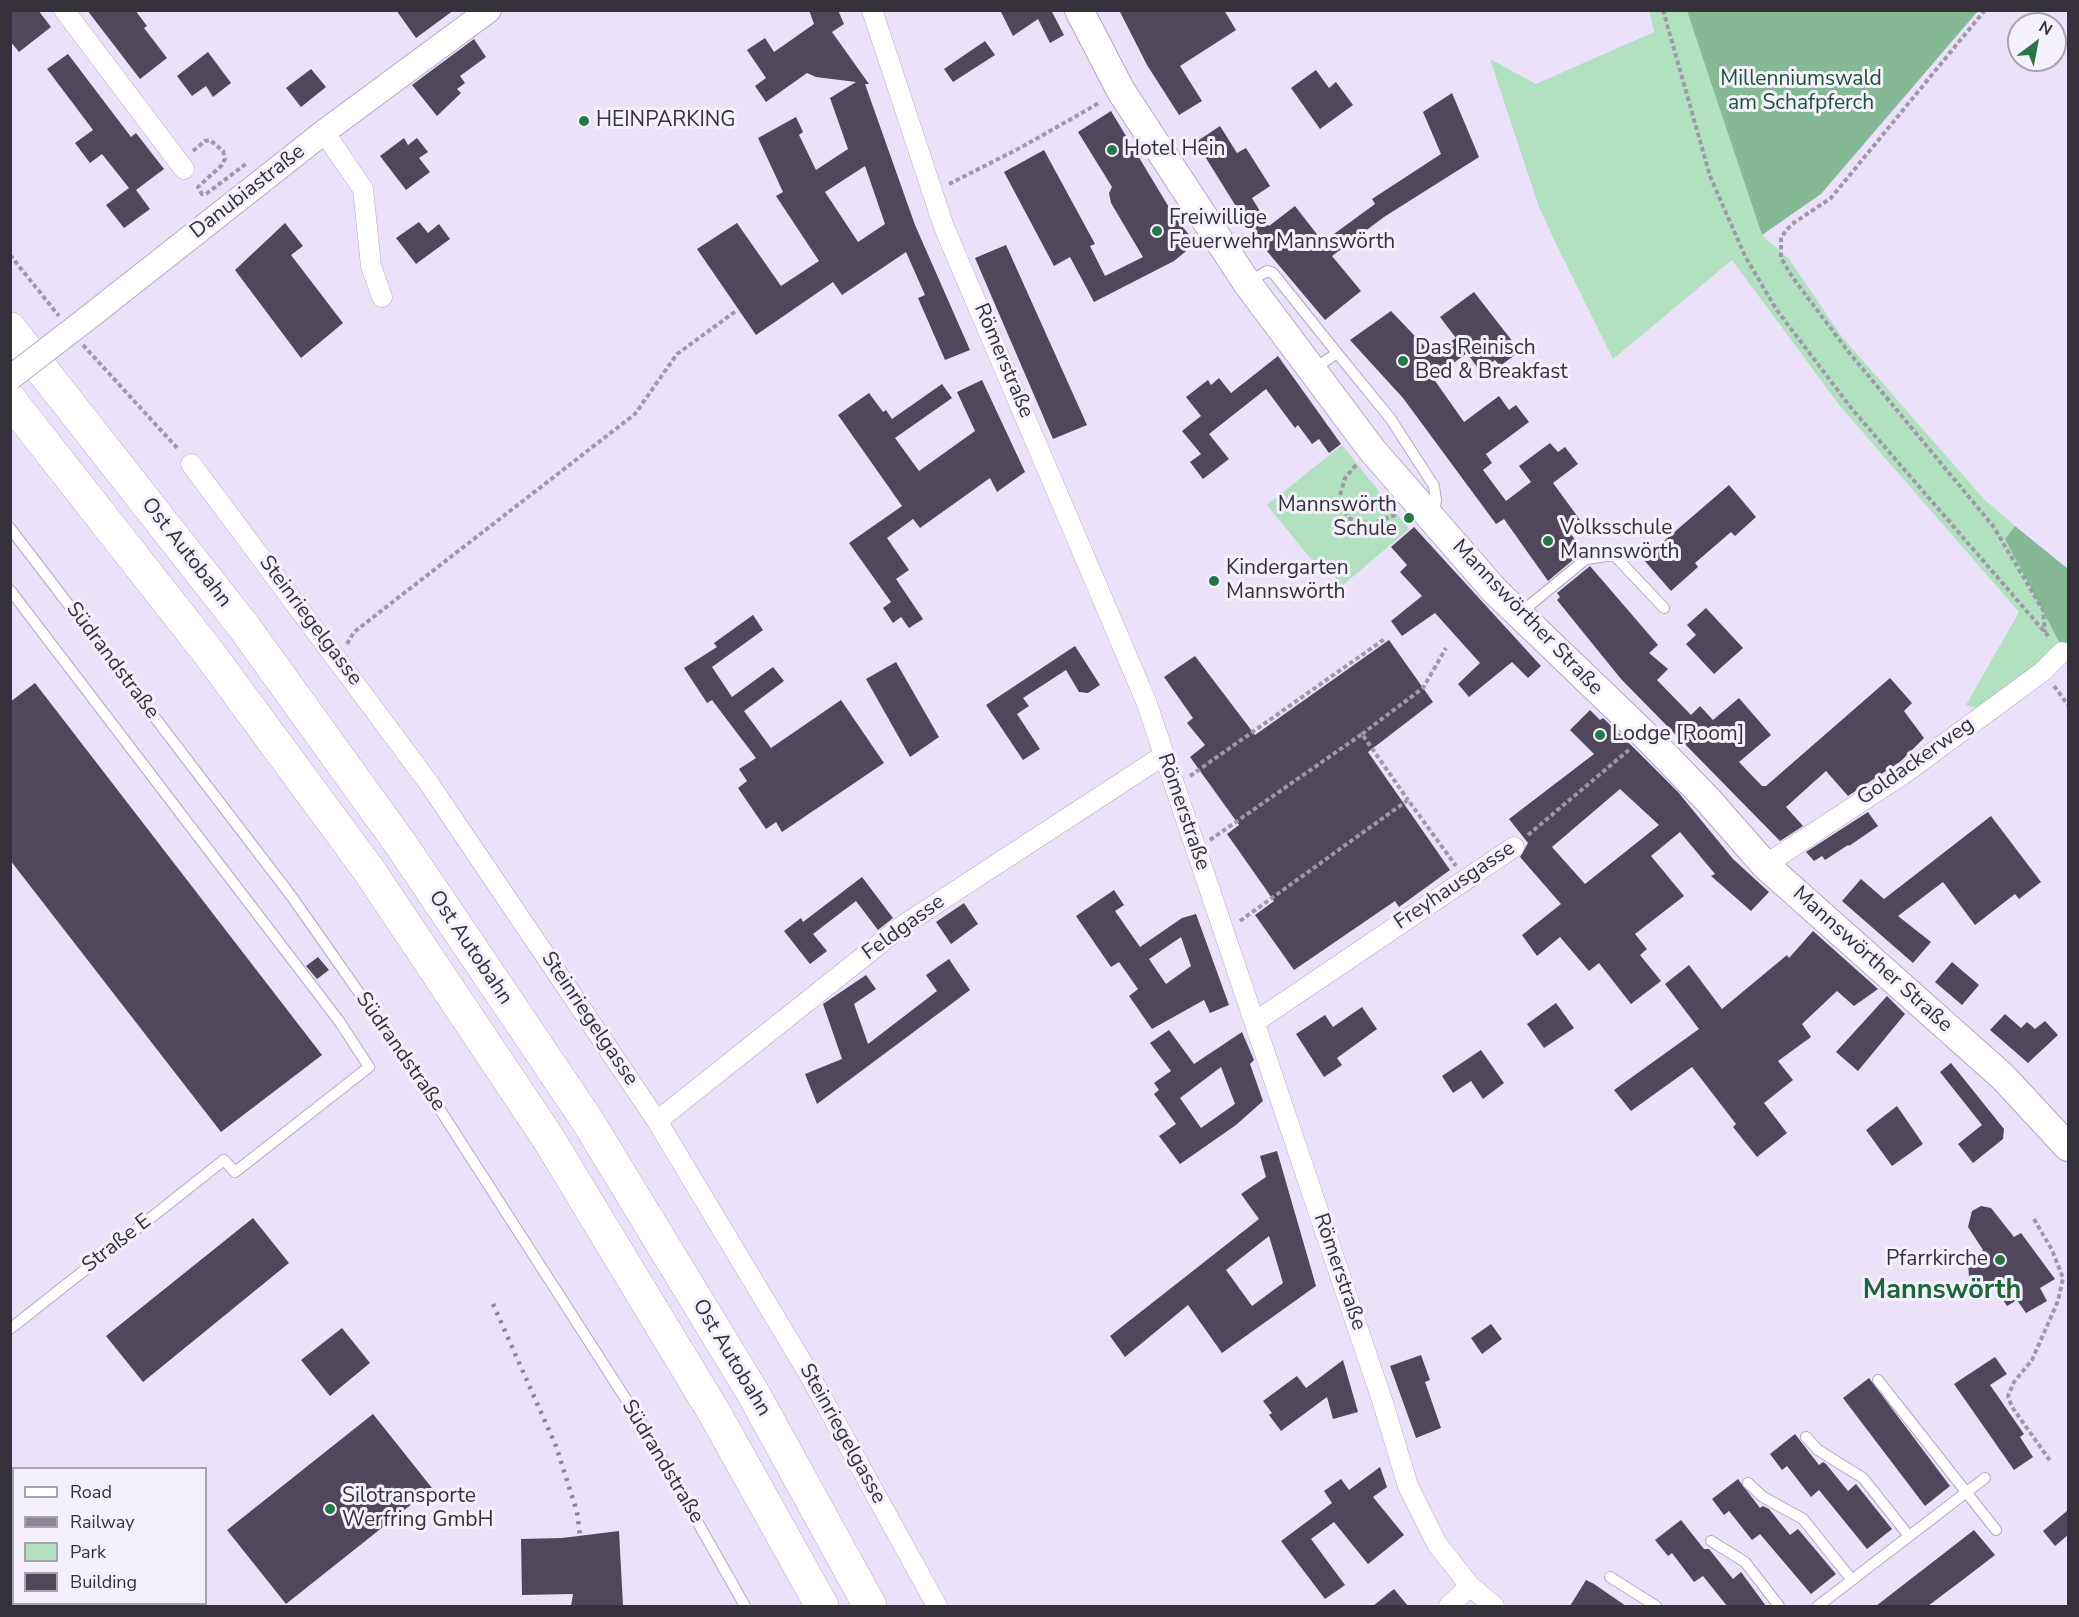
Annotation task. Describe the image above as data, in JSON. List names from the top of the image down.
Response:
{
  "streets": {
    "highway": ["Ost Autobahn"],
    "main road": ["Mannswörther Straße"],
    "street": [
      "Danubiastraße",
      "Römerstraße",
      "Steinriegelgasse",
      "Goldackerweg",
      "Freyhausgasse",
      "Feldgasse"
    ],
    "lane": ["Südrandstraße", "Straße E"]
  },
  "crossings": [
    ["Römerstraße", "Freyhausgasse"],
    ["Römerstraße", "Feldgasse"],
    ["Mannswörther Straße", "Goldackerweg"],
    ["Mannswörther Straße", "Freyhausgasse"],
    ["Steinriegelgasse", "Feldgasse"]
  ],
  "districts": ["Mannswörth"],
  "parks": ["Millenniumswald am Schafpferch"],
  "places": [
    "HEINPARKING",
    "Hotel Hein",
    "Freiwillige Feuerwehr Mannswörth",
    "Das Reinisch Bed & Breakfast",
    "Mannswörth Schule",
    "Volksschule Mannswörth",
    "Kindergarten Mannswörth",
    "Lodge [Room]",
    "Pfarrkirche",
    "Silotransporte Werfring GmbH"
  ],
  "legend": [
    "Road",
    "Railway",
    "Park",
    "Building"
  ],
  "north": "top right"
}
